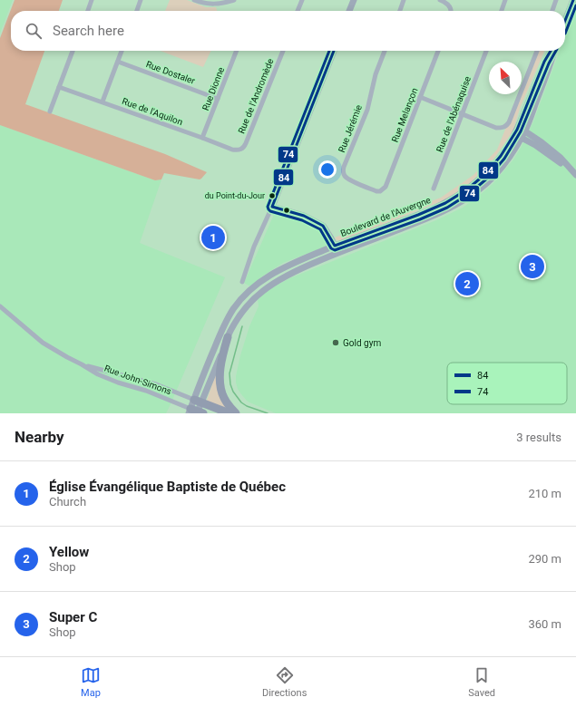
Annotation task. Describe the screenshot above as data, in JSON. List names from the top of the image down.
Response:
{
  "streets": {
    "main road": ["Boulevard de l'Auvergne"],
    "street": [
      "Rue Dostaler",
      "Rue Dionne",
      "Rue de l'Andromède",
      "Rue de l'Aquilon",
      "Rue de l'Abénaquise",
      "Rue Melançon",
      "Rue Jérémie",
      "Rue John-Simons"
    ]
  },
  "crossings": [
    ["Rue Dostaler", "Rue Dionne"],
    ["Rue Dionne", "Rue de l'Aquilon"],
    ["Rue de l'Andromède", "Rue de l'Aquilon"],
    ["Rue Melançon", "Rue Jérémie"],
    ["Boulevard de l'Auvergne", "Rue John-Simons"]
  ],
  "places": ["du Point-du-Jour", "Gold gym"],
  "lines": ["transit line 84", "transit line 74"],
  "legend": ["84", "74"],
  "north": "top left",
  "page": {
    "search": "Search here",
    "pins": ["1", "3", "2"],
    "heading": ["Nearby", "3 results"],
    "list": [
      {
        "mark": "1",
        "name": "Église Évangélique Baptiste de Québec",
        "note": "Church",
        "value": "210 m"
      },
      {
        "mark": "2",
        "name": "Yellow",
        "note": "Shop",
        "value": "290 m"
      },
      {
        "mark": "3",
        "name": "Super C",
        "note": "Shop",
        "value": "360 m"
      }
    ],
    "nav": ["Map", "Directions", "Saved"]
  }
}
